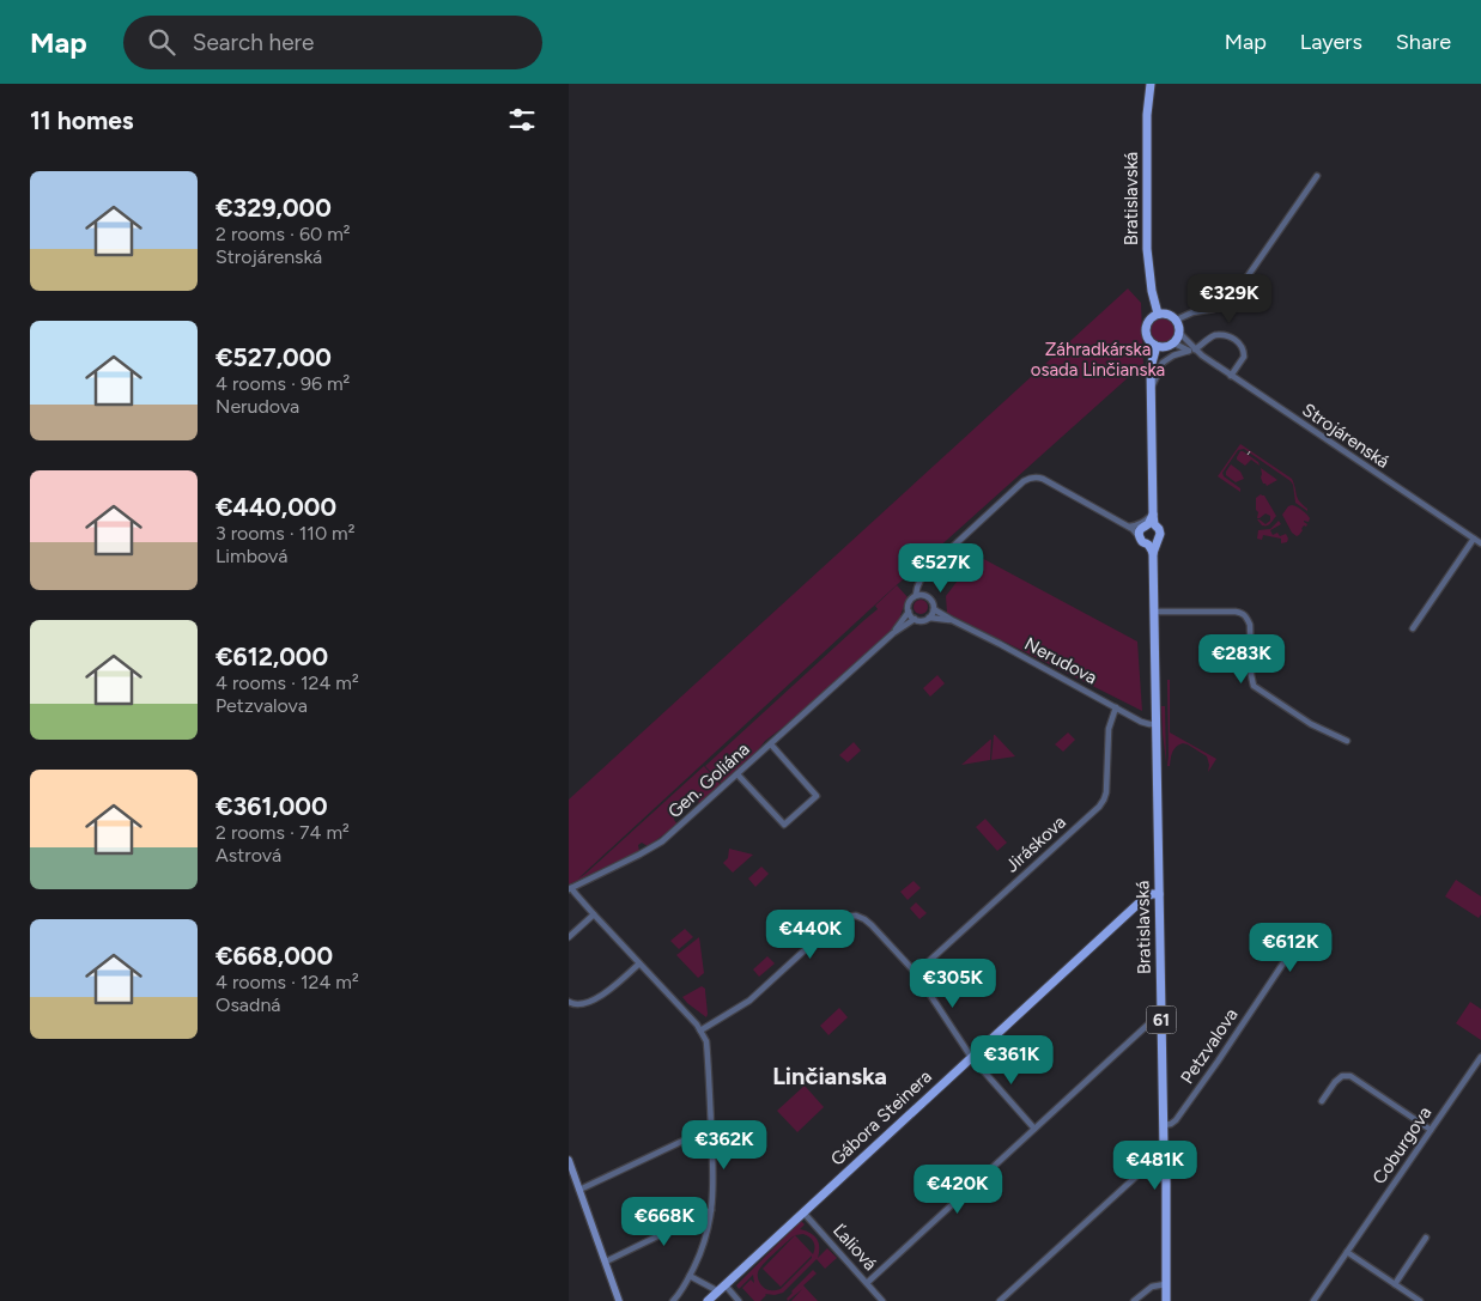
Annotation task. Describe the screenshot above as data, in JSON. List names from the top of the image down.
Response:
{
  "streets": {
    "main road": ["Bratislavská", "61", "Gábora Steinera"],
    "street": [
      "Strojárenská",
      "Nerudova",
      "Gen. Goliána",
      "Jiráskova",
      "Petzvalova",
      "Coburgova",
      "Ľaliová"
    ]
  },
  "crossings": [
    ["Bratislavská", "Nerudova"],
    ["Bratislavská", "Petzvalova"],
    ["Bratislavská", "Gábora Steinera"],
    ["Nerudova", "Jiráskova"],
    ["Gábora Steinera", "Ľaliová"]
  ],
  "districts": ["Linčianska"],
  "parks": ["Záhradkárska osada Linčianska"],
  "page": {
    "header": "Map",
    "search": "Search here",
    "nav": ["Map", "Layers", "Share"],
    "heading": "11 homes",
    "list": [
      {
        "name": "€329,000",
        "note": "2 rooms · 60 m² · Strojárenská"
      },
      {
        "name": "€527,000",
        "note": "4 rooms · 96 m² · Nerudova"
      },
      {
        "name": "€440,000",
        "note": "3 rooms · 110 m² · Limbová"
      },
      {
        "name": "€612,000",
        "note": "4 rooms · 124 m² · Petzvalova"
      },
      {
        "name": "€361,000",
        "note": "2 rooms · 74 m² · Astrová"
      },
      {
        "name": "€668,000",
        "note": "4 rooms · 124 m² · Osadná"
      }
    ],
    "price": [
      "€329K",
      "€527K",
      "€283K",
      "€440K",
      "€612K",
      "€305K",
      "€361K",
      "€362K",
      "€481K",
      "€420K",
      "€668K"
    ]
  }
}
